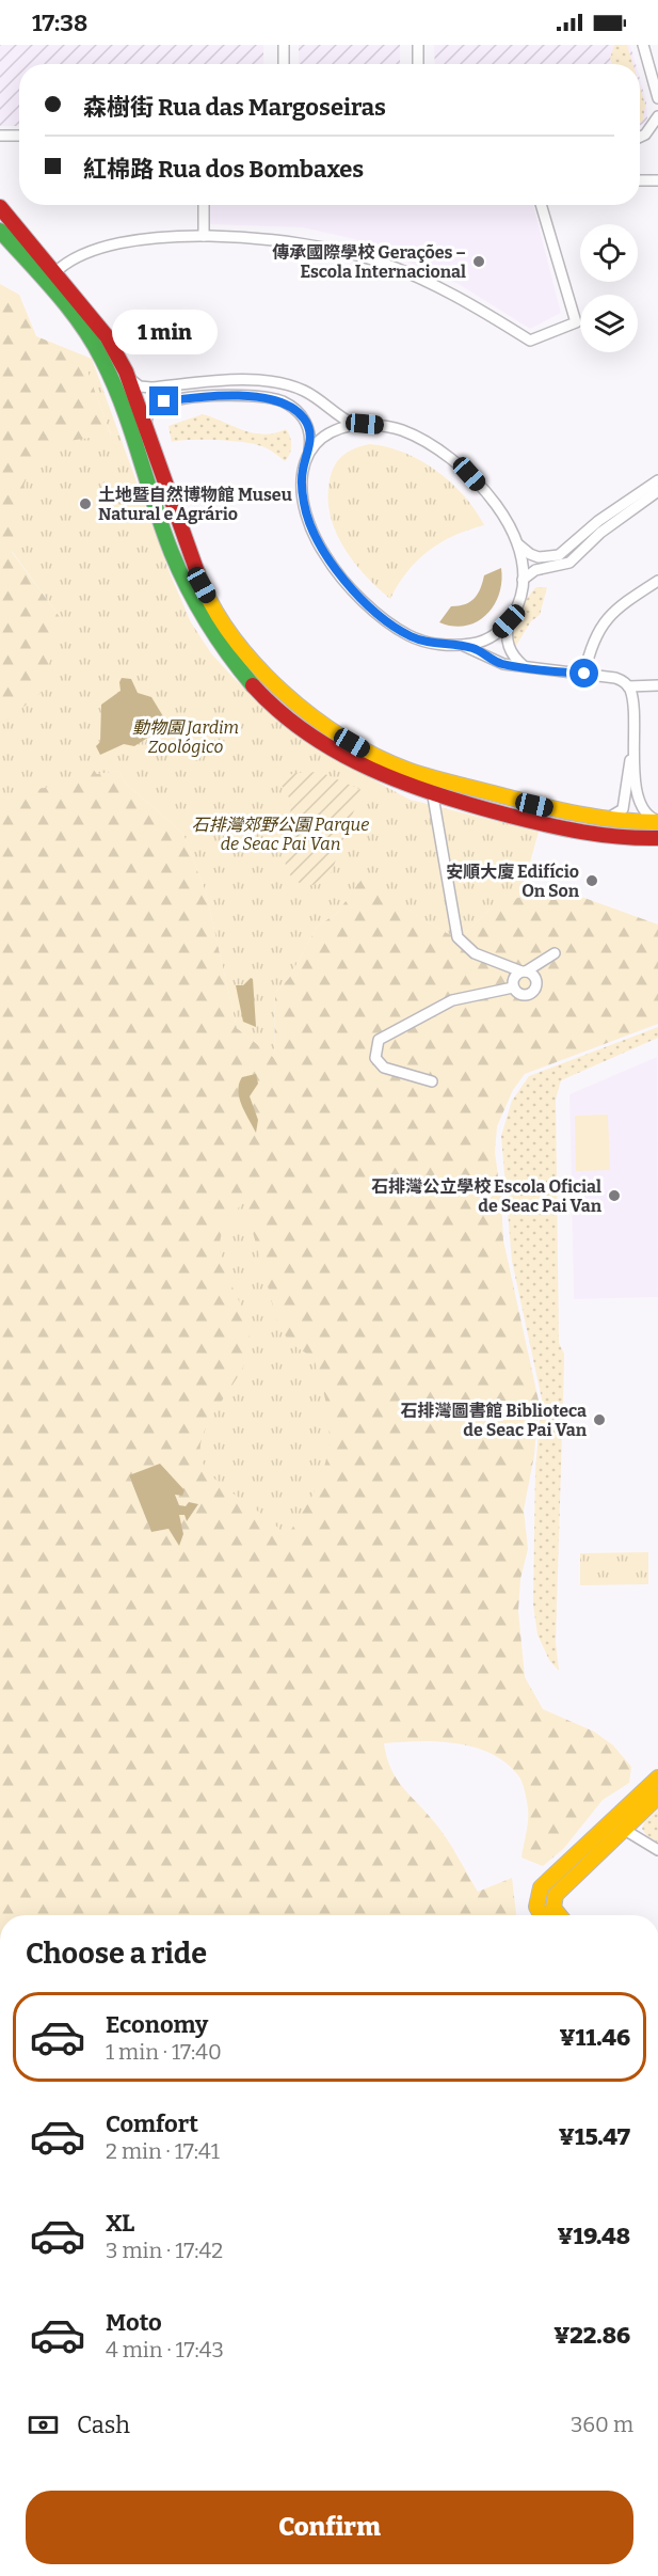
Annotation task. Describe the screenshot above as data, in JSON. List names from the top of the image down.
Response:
{
  "parks": ["動物園 Jardim Zoológico", "石排灣郊野公園 Parque de Seac Pai Van"],
  "places": [
    "傳承國際學校 Gerações – Escola Internacional",
    "土地暨自然博物館 Museu Natural e Agrário",
    "安順大廈 Edifício On Son",
    "石排灣公立學校 Escola Oficial de Seac Pai Van",
    "石排灣圖書館 Biblioteca de Seac Pai Van"
  ],
  "page": {
    "status": "17:38",
    "banner": ["森樹街 Rua das Margoseiras", "紅棉路 Rua dos Bombaxes"],
    "bubble": "1 min",
    "heading": "Choose a ride",
    "list": [
      {
        "name": "Economy",
        "note": "1 min · 17:40",
        "value": "¥11.46"
      },
      {
        "name": "Comfort",
        "note": "2 min · 17:41",
        "value": "¥15.47"
      },
      {
        "name": "XL",
        "note": "3 min · 17:42",
        "value": "¥19.48"
      },
      {
        "name": "Moto",
        "note": "4 min · 17:43",
        "value": "¥22.86"
      }
    ],
    "pay": ["Cash", "360 m"],
    "buttons": "Confirm"
  }
}
